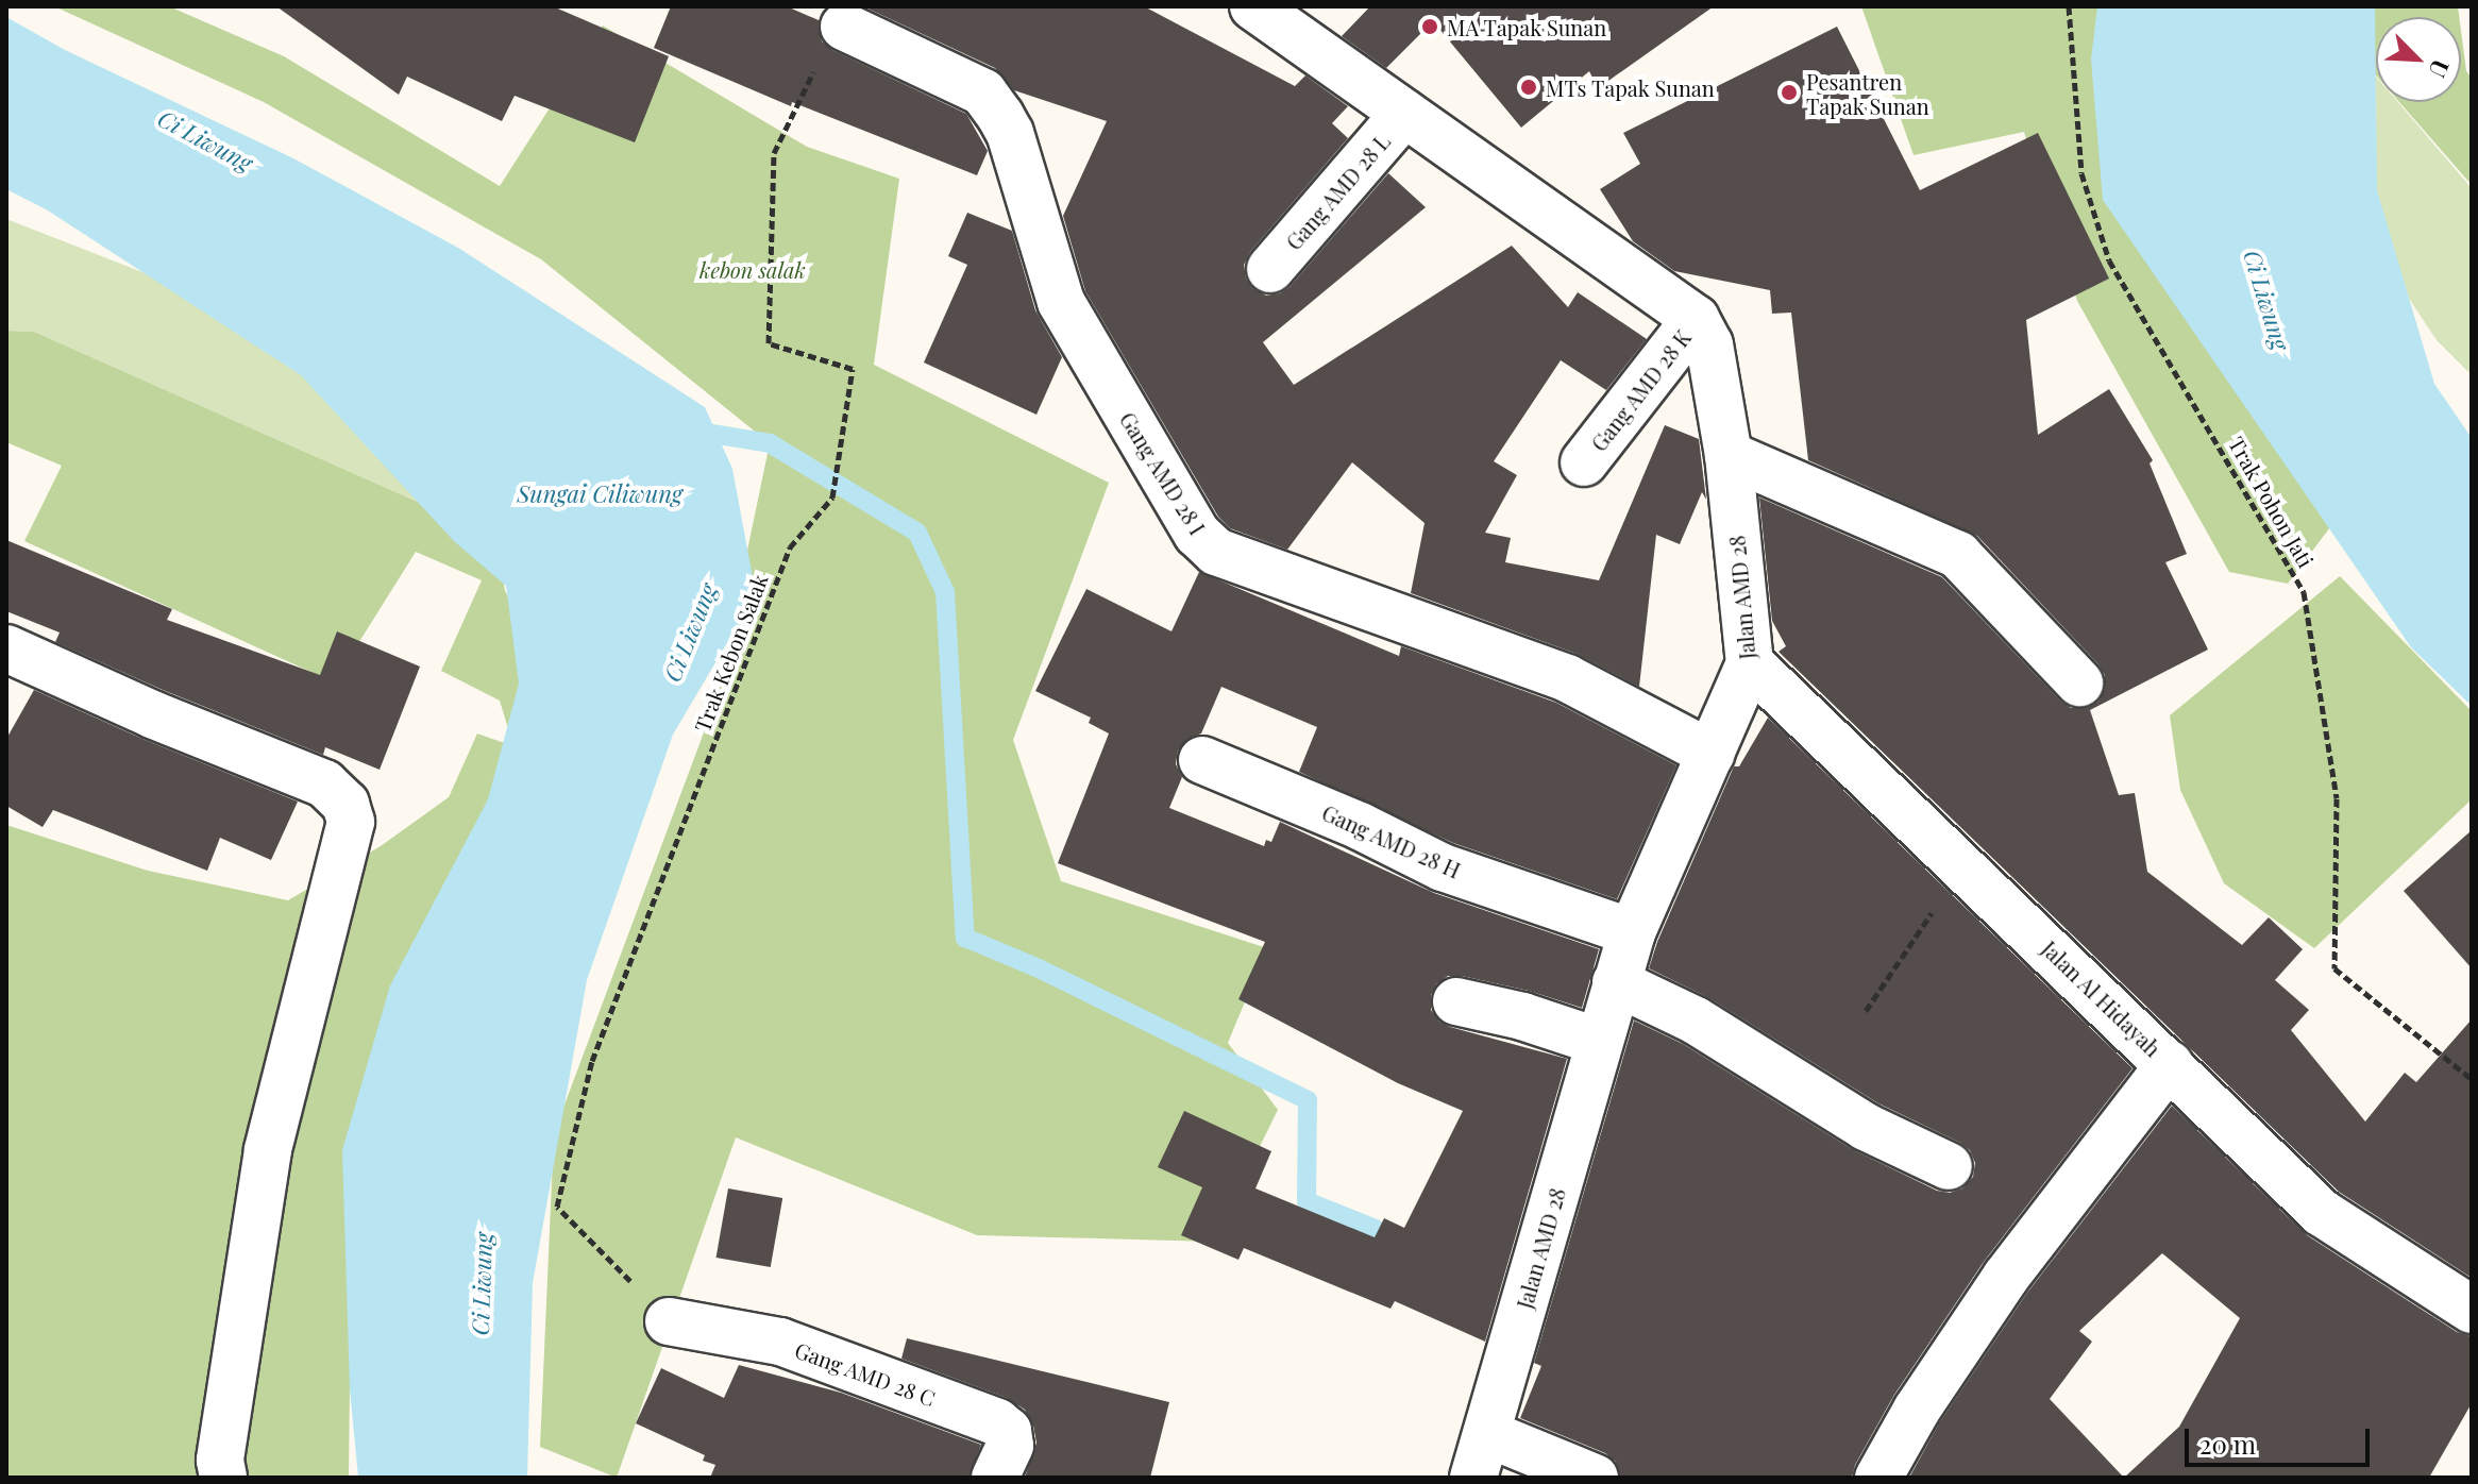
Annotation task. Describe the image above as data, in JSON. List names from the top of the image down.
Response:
{
  "streets": {
    "street": [
      "Gang AMD 28 L",
      "Gang AMD 28 K",
      "Gang AMD 28 I",
      "Jalan AMD 28",
      "Gang AMD 28 H",
      "Jalan Al Hidayah",
      "Gang AMD 28 C"
    ],
    "path": ["Trak Pohon Jati", "Trak Kebon Salak"]
  },
  "crossings": [
    ["Gang AMD 28 K", "Jalan AMD 28"],
    ["Gang AMD 28 I", "Jalan AMD 28"],
    ["Gang AMD 28 I", "Trak Kebon Salak"],
    ["Jalan AMD 28", "Gang AMD 28 H"],
    ["Jalan AMD 28", "Jalan Al Hidayah"],
    ["Trak Kebon Salak", "Gang AMD 28 C"]
  ],
  "water": ["Ci Liwung", "Sungai Ciliwung"],
  "parks": ["kebon salak"],
  "places": ["MA Tapak Sunan", "MTs Tapak Sunan", "Pesantren Tapak Sunan"],
  "scale_bar": "20 m",
  "north": "bottom right"
}
